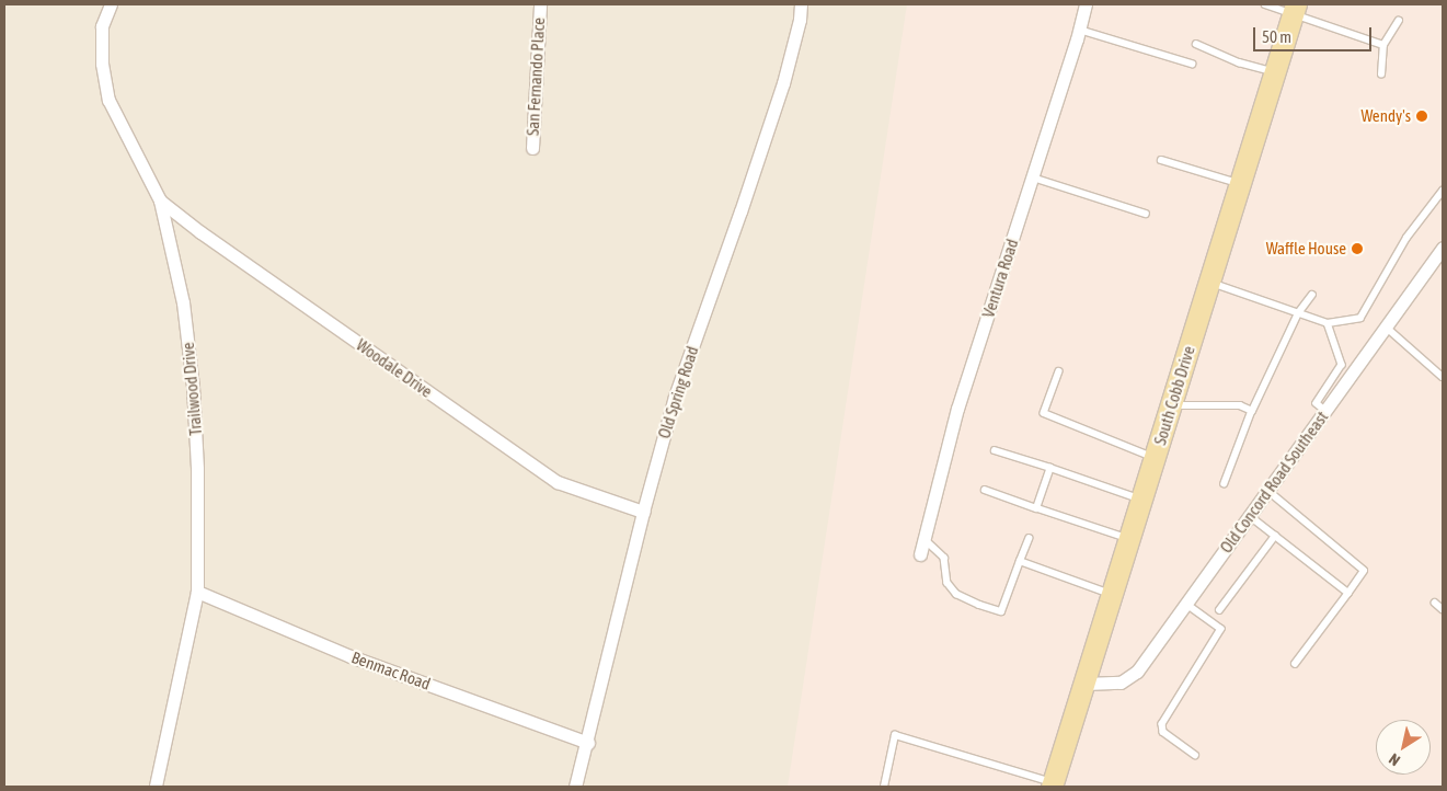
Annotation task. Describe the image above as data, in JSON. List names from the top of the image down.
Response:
{
  "streets": {
    "main road": ["South Cobb Drive"],
    "street": [
      "San Fernando Place",
      "Ventura Road",
      "Woodale Drive",
      "Trailwood Drive",
      "Old Spring Road",
      "Old Concord Road Southeast",
      "Benmac Road"
    ]
  },
  "crossings": [
    ["Woodale Drive", "Trailwood Drive"],
    ["Woodale Drive", "Old Spring Road"],
    ["Trailwood Drive", "Benmac Road"],
    ["Old Spring Road", "Benmac Road"],
    ["South Cobb Drive", "Old Concord Road Southeast"]
  ],
  "places": ["Wendy's", "Waffle House"],
  "scale_bar": "50 m",
  "north": "bottom left"
}
